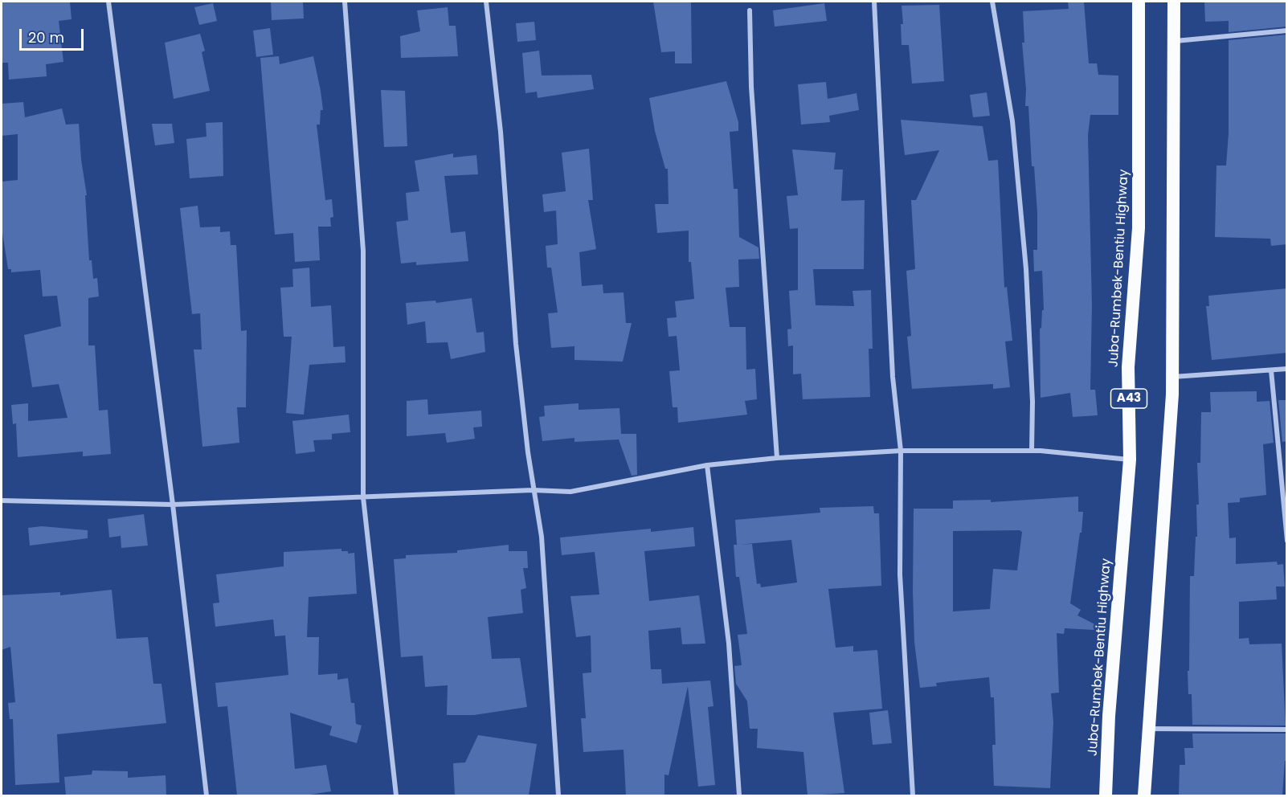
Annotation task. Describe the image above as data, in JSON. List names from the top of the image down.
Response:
{
  "streets": {
    "highway": ["Juba-Rumbek-Bentiu Highway", "A43"]
  },
  "scale_bar": "20 m"
}
